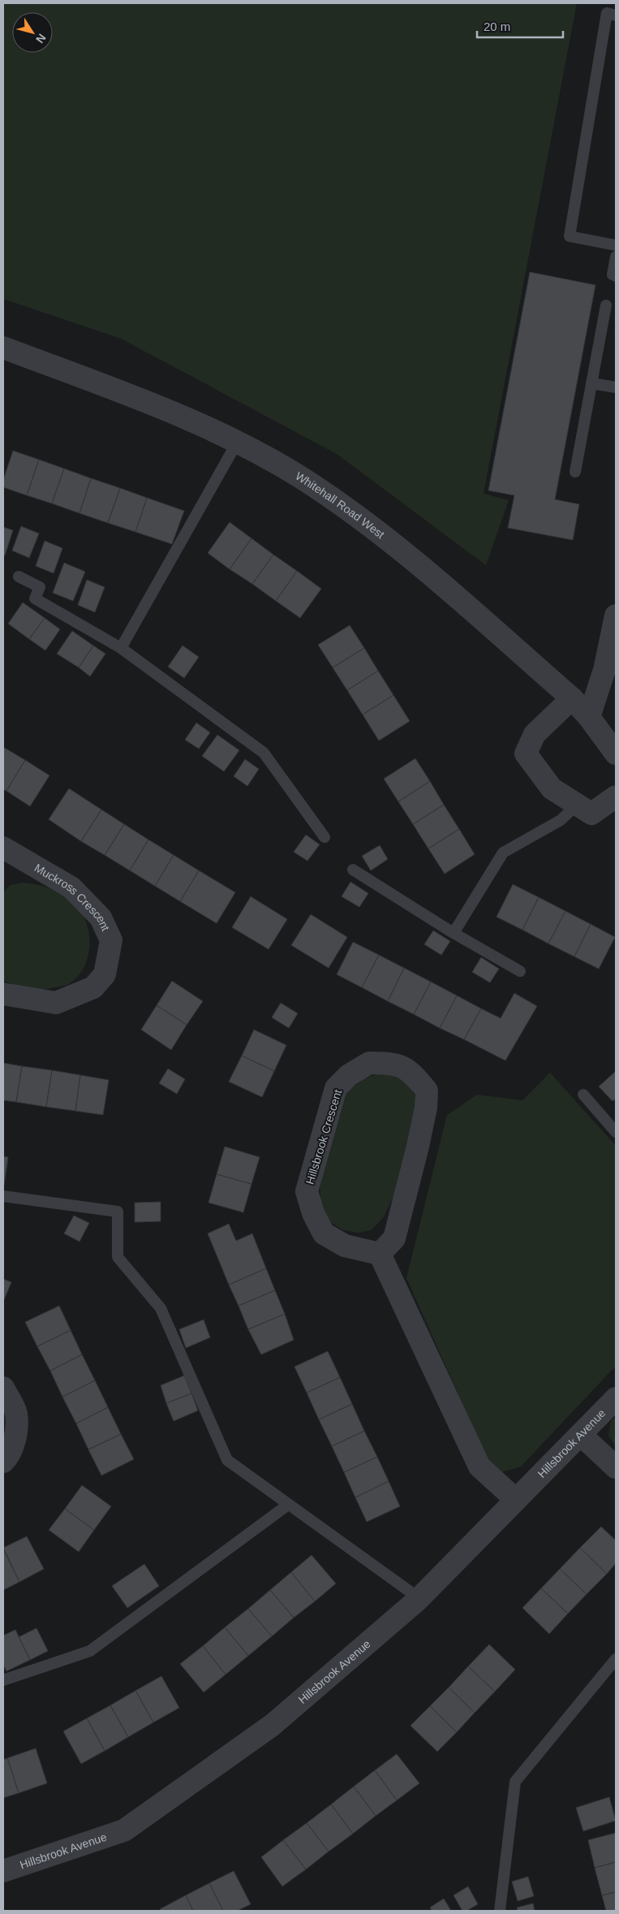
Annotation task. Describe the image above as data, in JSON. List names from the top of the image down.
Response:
{
  "streets": {
    "street": [
      "Whitehall Road West",
      "Muckross Crescent",
      "Hillsbrook Crescent",
      "Hillsbrook Avenue"
    ]
  },
  "scale_bar": "20 m",
  "north": "bottom right"
}
